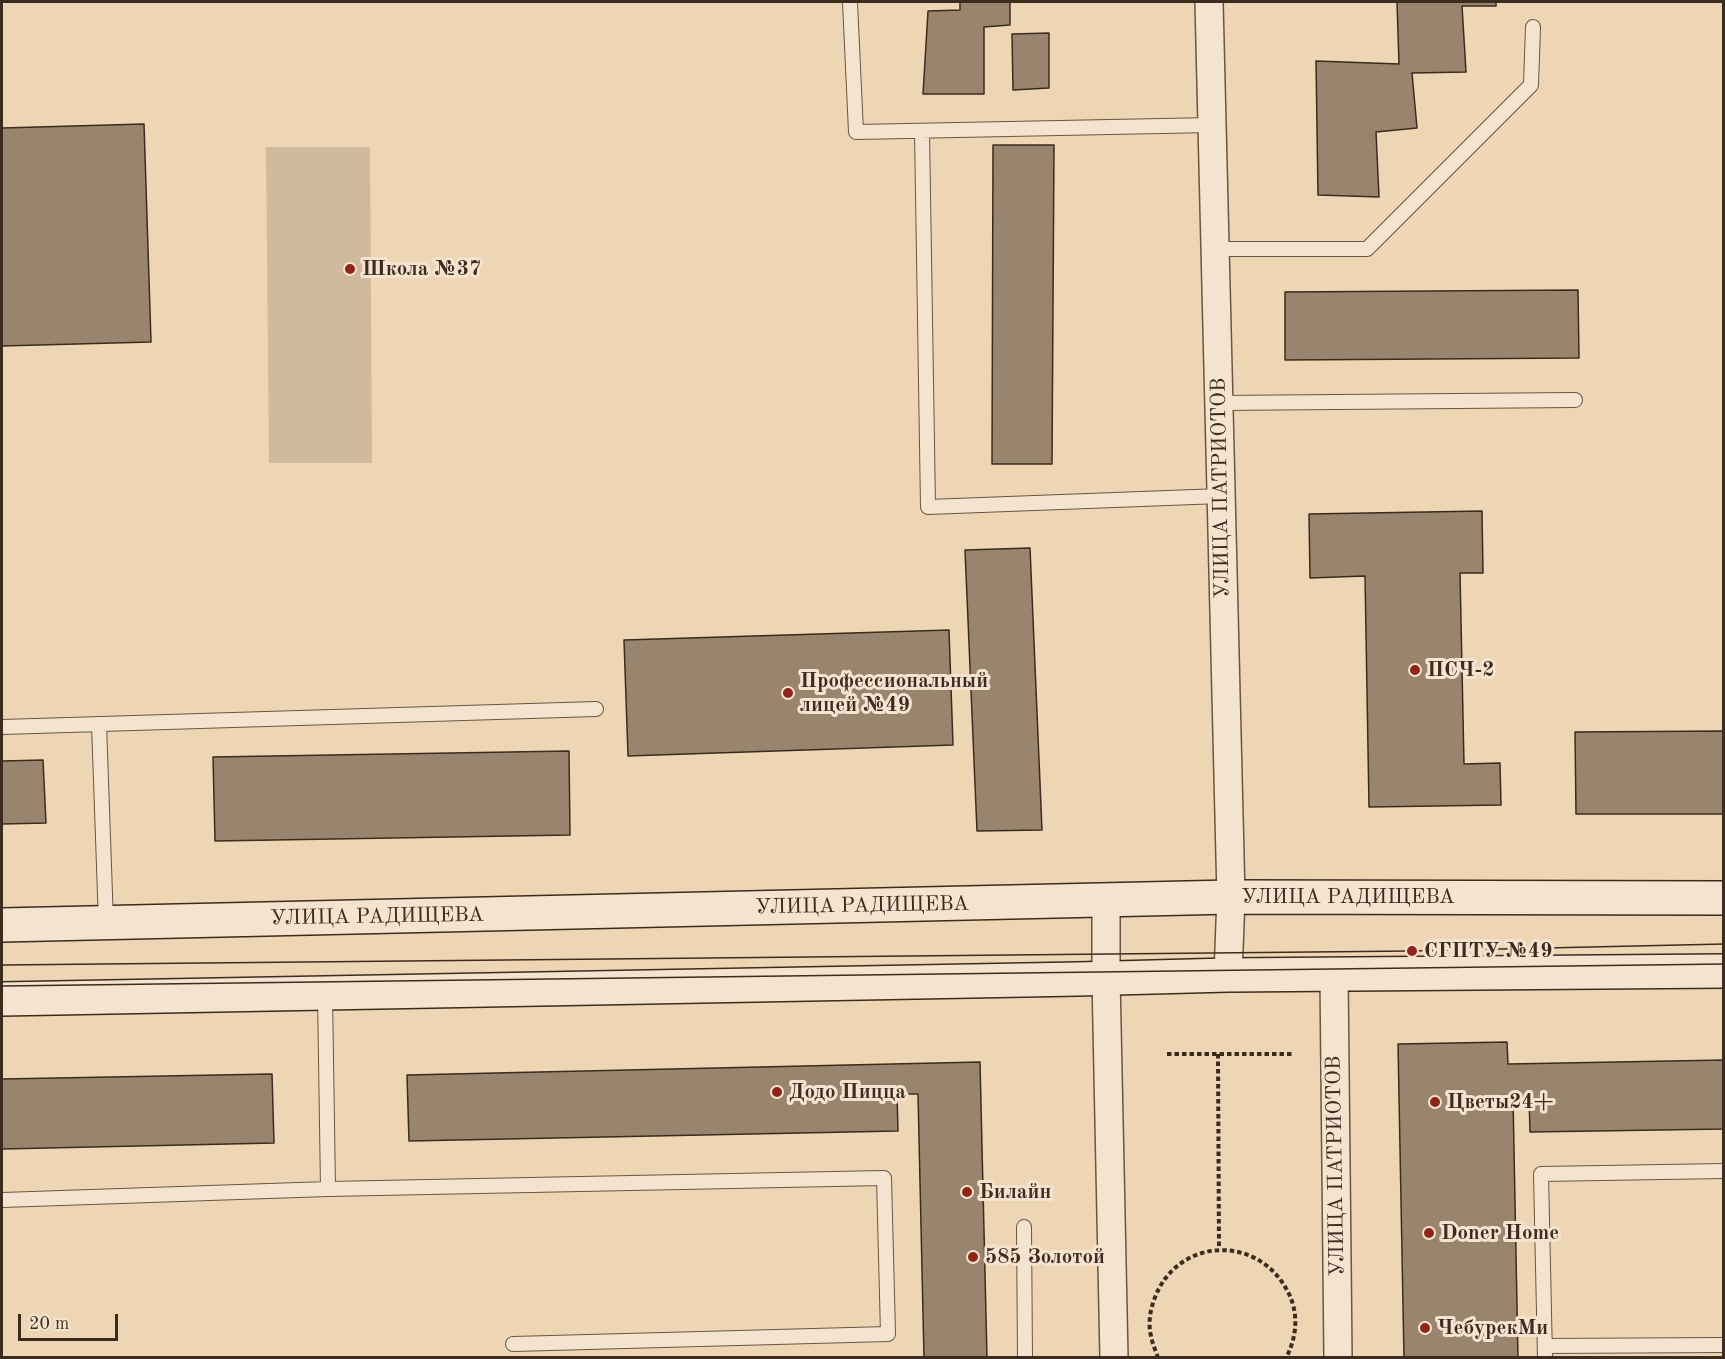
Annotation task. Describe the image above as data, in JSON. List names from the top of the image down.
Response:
{
  "streets": {
    "street": ["УЛИЦА ПАТРИОТОВ", "УЛИЦА РАДИЩЕВА"]
  },
  "crossings": [
    ["УЛИЦА ПАТРИОТОВ", "УЛИЦА РАДИЩЕВА"]
  ],
  "places": [
    "Школа №37",
    "ПСЧ-2",
    "Профессиональный лицей №49",
    "СГПТУ №49",
    "Додо Пицца",
    "Цветы24+",
    "Билайн",
    "Doner Home",
    "585 Золотой",
    "ЧебурекМи"
  ],
  "scale_bar": "20 m"
}
